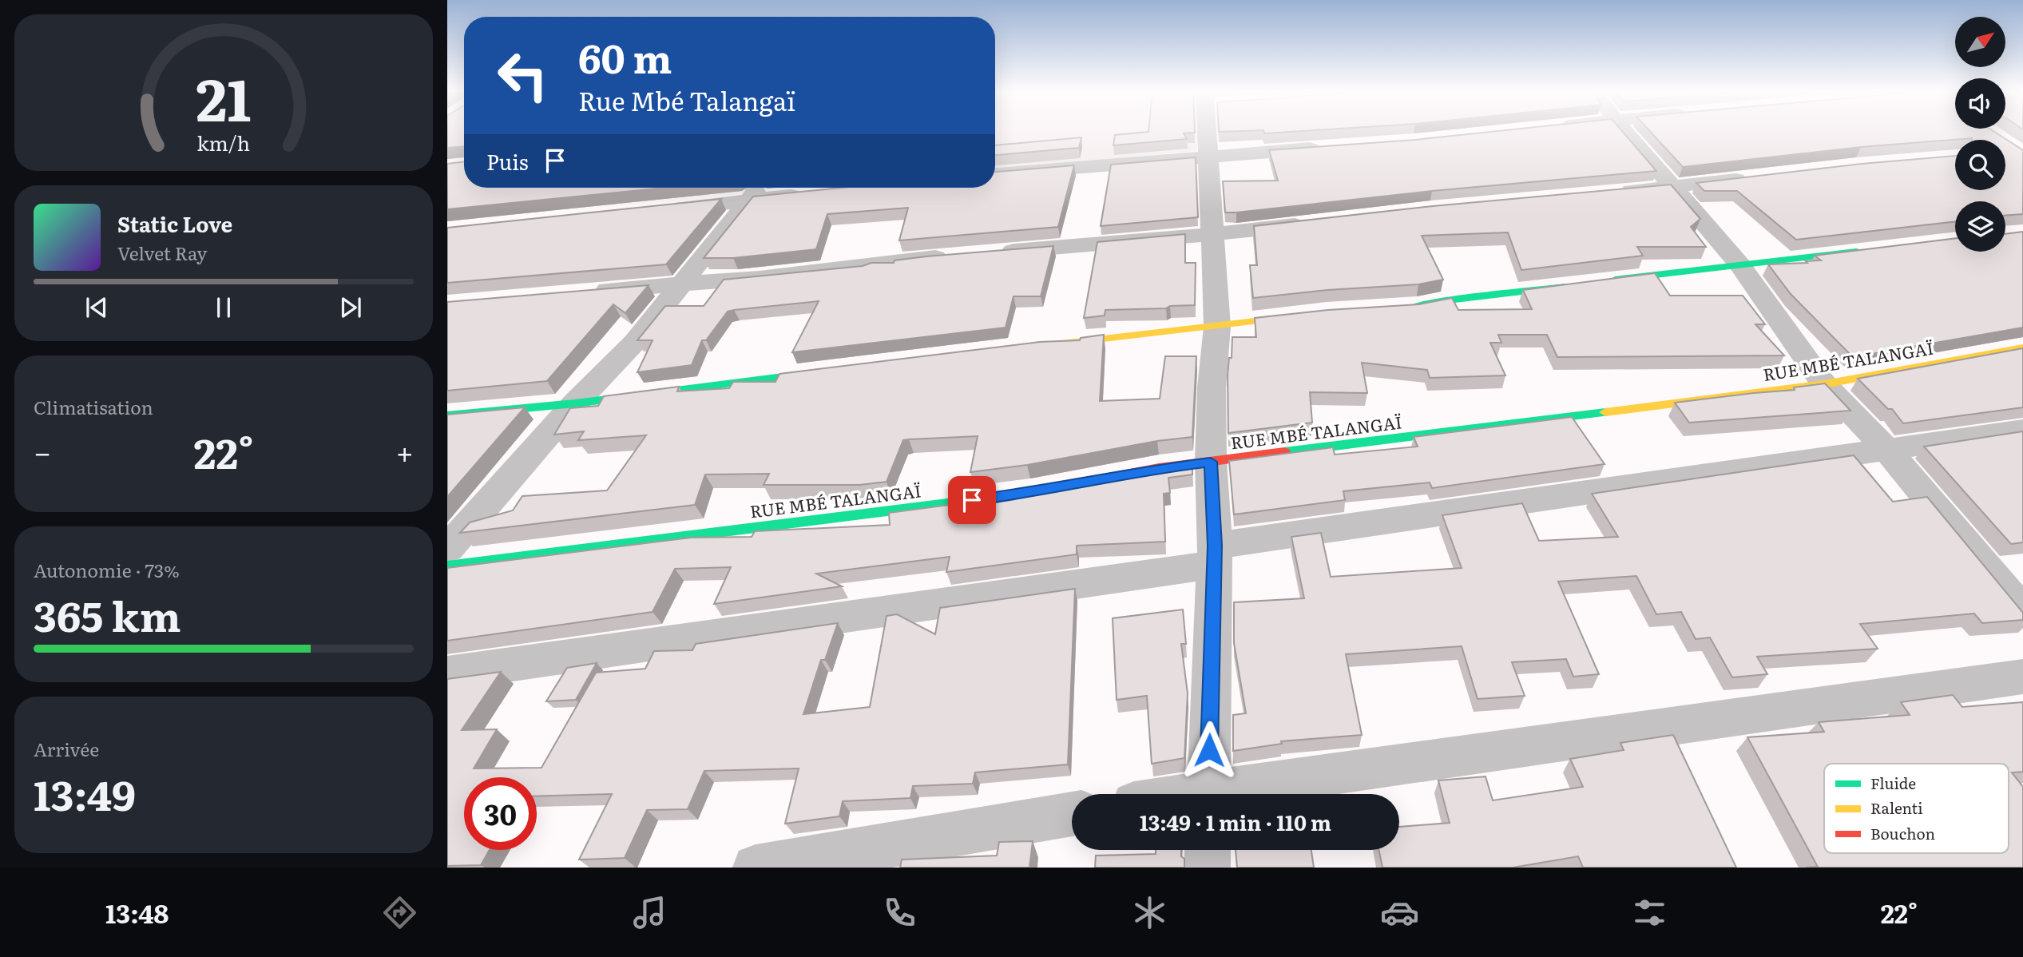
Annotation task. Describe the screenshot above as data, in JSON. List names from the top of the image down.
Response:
{
  "streets": {
    "street": ["RUE MBÉ TALANGAÏ"]
  },
  "legend": ["Fluide", "Ralenti", "Bouchon"],
  "north": "top right",
  "page": {
    "turn": ["60 m", "Rue Mbé Talangaï"],
    "then": "Puis",
    "song": ["Static Love", "Velvet Ray"],
    "tile": [
      "Climatisation",
      ["Autonomie · 73%", "365 km"],
      ["Arrivée", "13:49"]
    ],
    "heat": ["−", "22°", "+"],
    "limit": "30",
    "trip": "13:49 · 1 min · 110 m",
    "tabs": ["13:48", "22°"],
    "gauge": ["21", "km/h"]
  }
}
